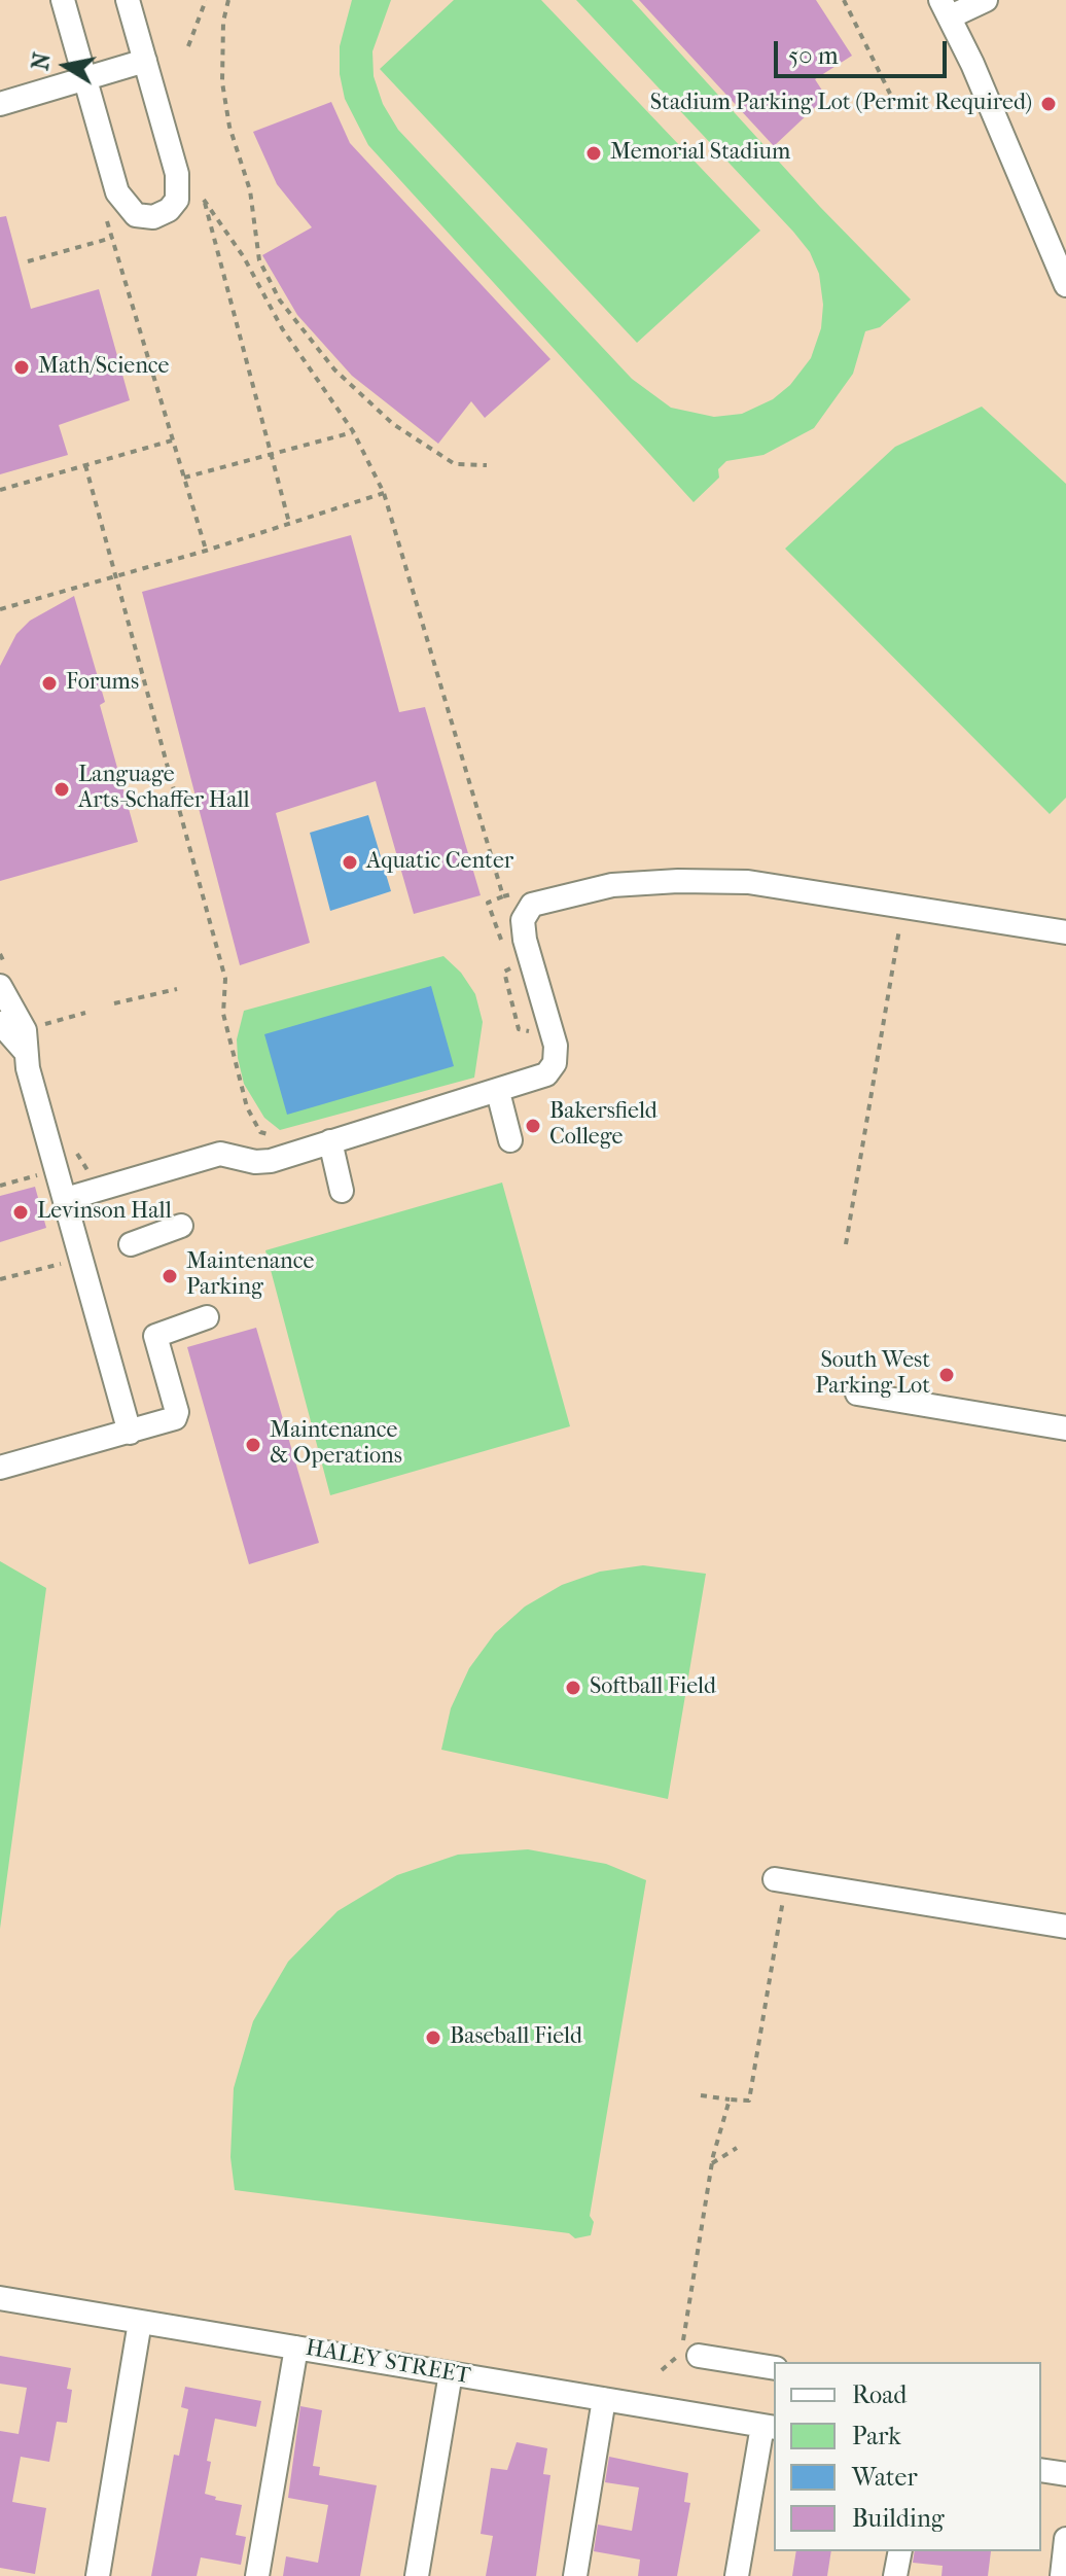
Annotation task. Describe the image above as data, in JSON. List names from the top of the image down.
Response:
{
  "streets": {
    "street": ["HALEY STREET"]
  },
  "places": [
    "Stadium Parking Lot (Permit Required)",
    "Memorial Stadium",
    "Math/Science",
    "Forums",
    "Language Arts-Schaffer Hall",
    "Aquatic Center",
    "Bakersfield College",
    "Levinson Hall",
    "Maintenance Parking",
    "South West Parking Lot",
    "Maintenance & Operations",
    "Softball Field",
    "Baseball Field"
  ],
  "legend": [
    "Road",
    "Park",
    "Water",
    "Building"
  ],
  "scale_bar": "50 m",
  "north": "left"
}
